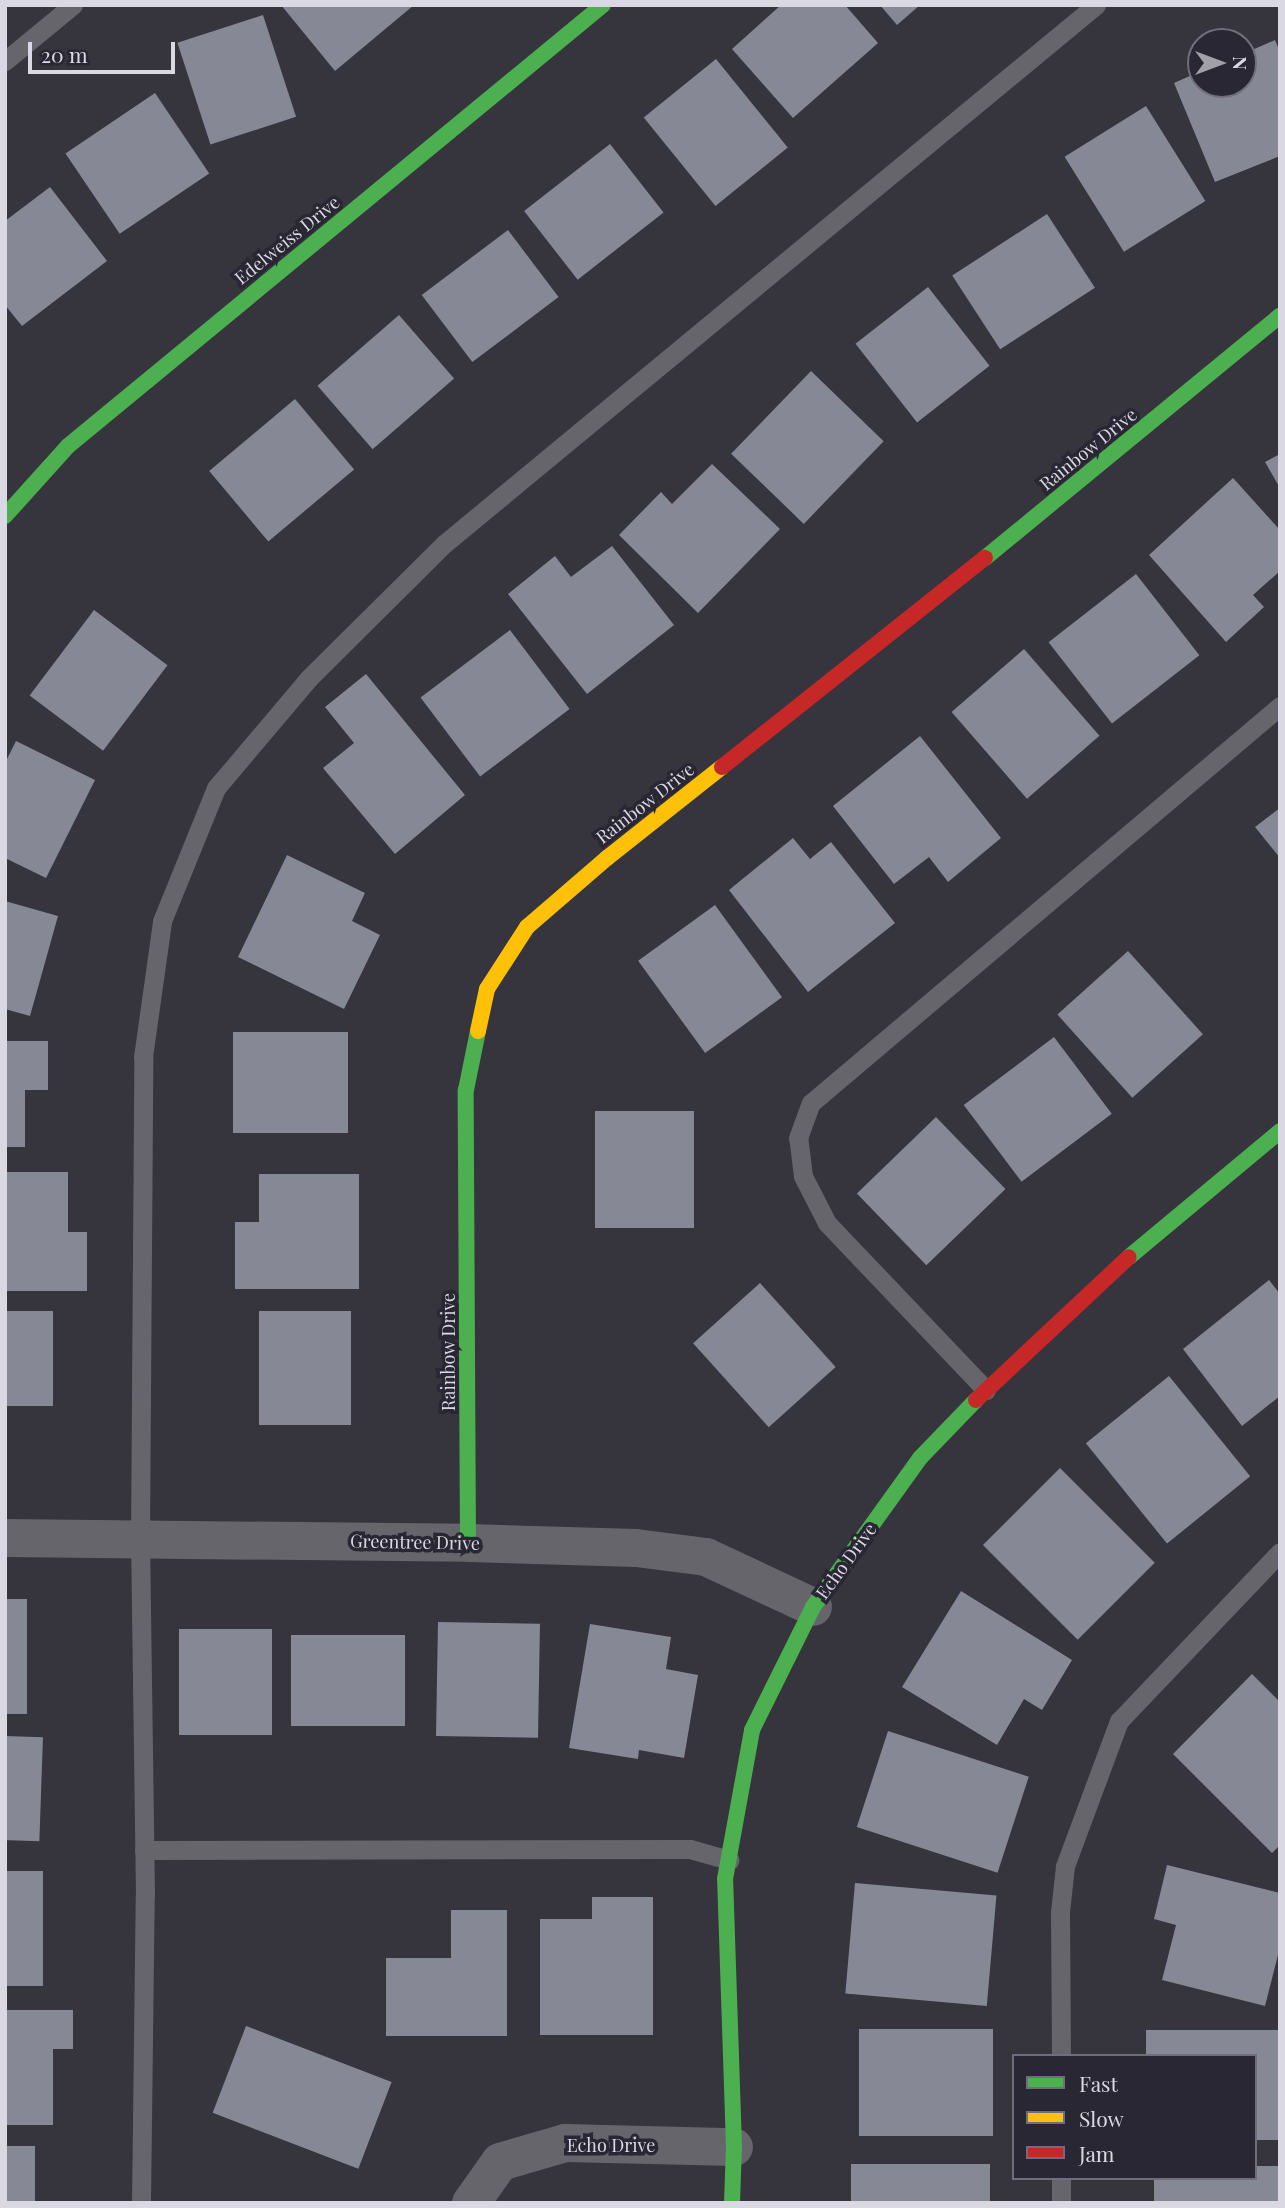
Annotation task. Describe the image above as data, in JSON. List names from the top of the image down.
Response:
{
  "streets": {
    "street": [
      "Edelweiss Drive",
      "Rainbow Drive",
      "Greentree Drive",
      "Echo Drive"
    ]
  },
  "crossings": [
    ["Rainbow Drive", "Greentree Drive"],
    ["Greentree Drive", "Echo Drive"]
  ],
  "legend": ["Fast", "Slow", "Jam"],
  "scale_bar": "20 m",
  "north": "right"
}
